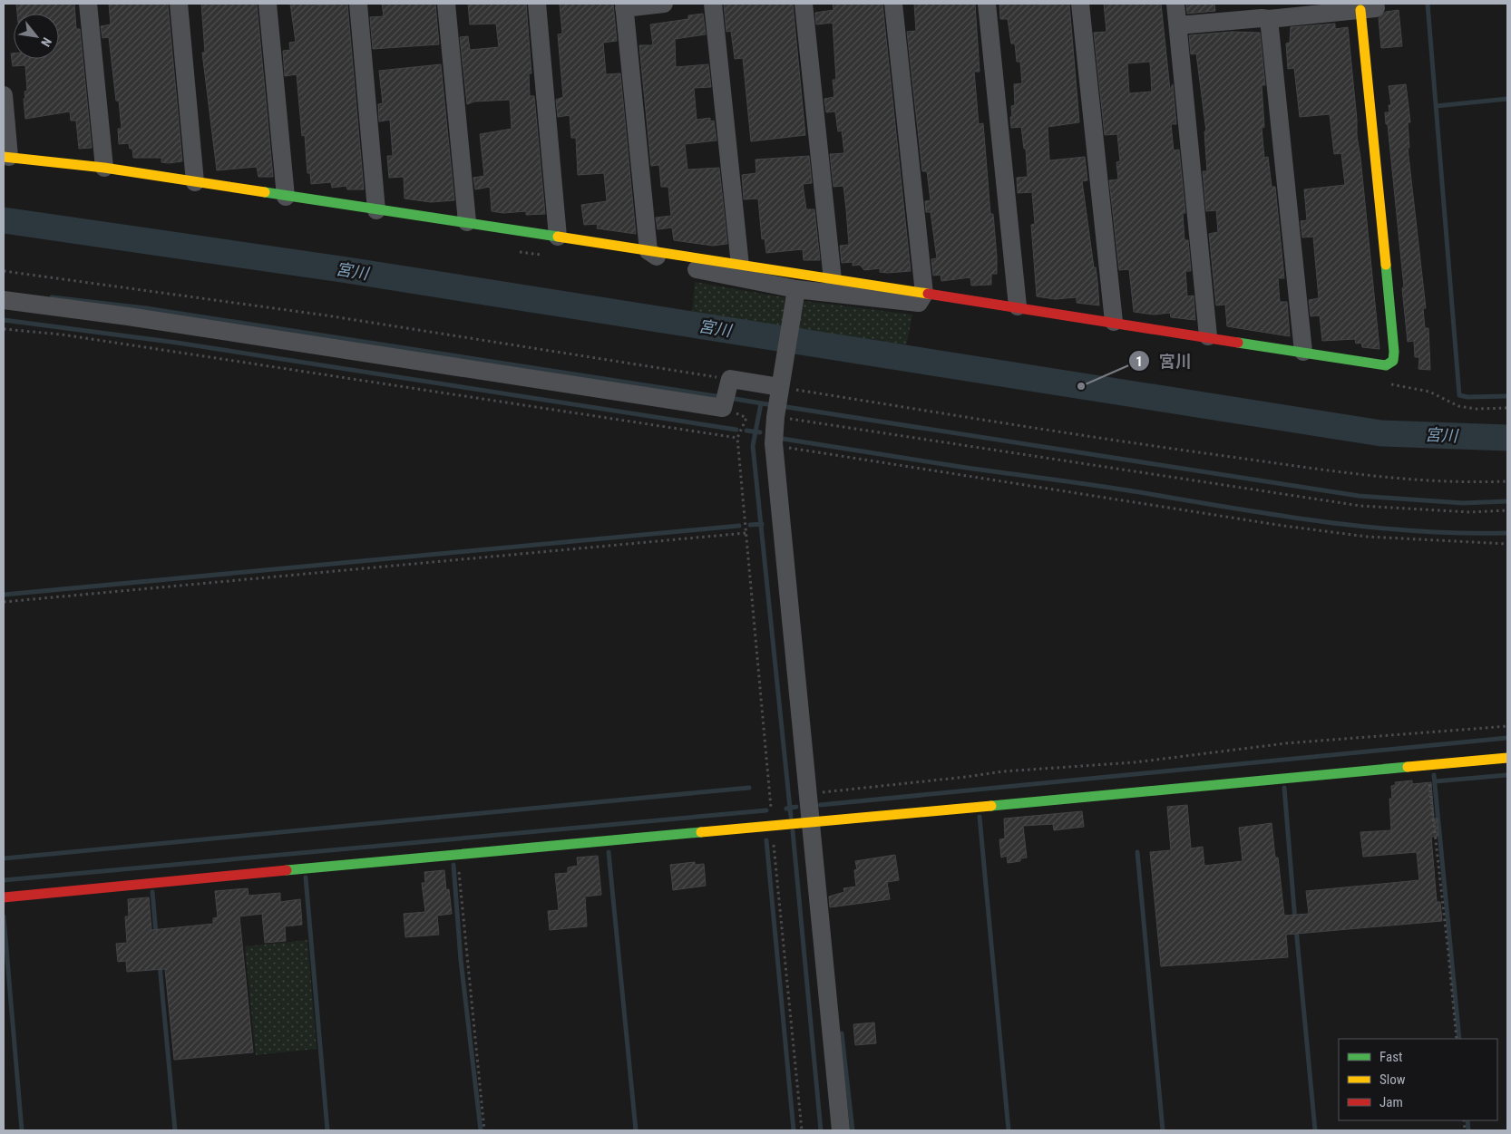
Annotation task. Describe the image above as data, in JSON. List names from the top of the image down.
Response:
{
  "water": ["宮川"],
  "places": ["宮川"],
  "legend": ["Fast", "Slow", "Jam"],
  "north": "bottom right"
}
